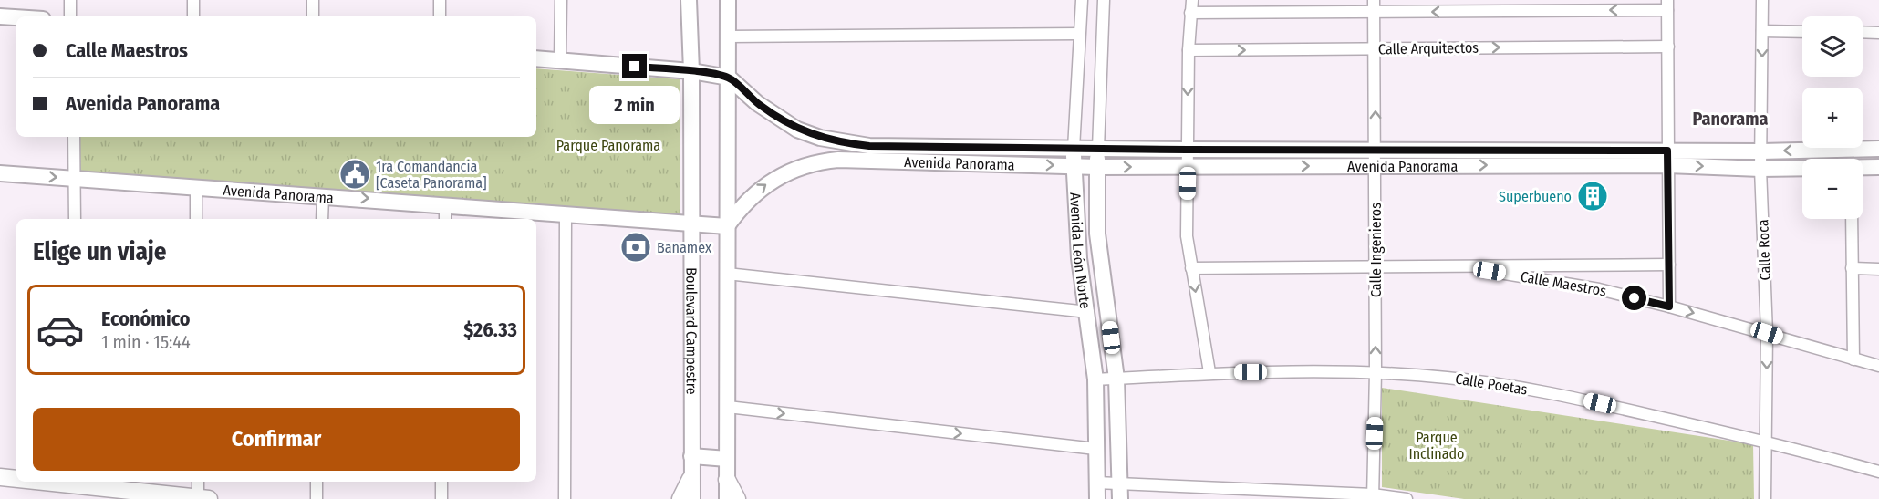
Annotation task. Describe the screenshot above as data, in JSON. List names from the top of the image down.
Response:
{
  "streets": {
    "street": [
      "Calle Arquitectos",
      "Avenida Panorama",
      "Avenida León Norte",
      "Calle Ingenieros",
      "Calle Roca",
      "Calle Maestros",
      "Boulevard Campestre",
      "Calle Poetas"
    ]
  },
  "crossings": [
    ["Calle Arquitectos", "Calle Ingenieros"],
    ["Avenida Panorama", "Avenida León Norte"],
    ["Avenida Panorama", "Calle Ingenieros"],
    ["Avenida Panorama", "Calle Roca"],
    ["Avenida Panorama", "Boulevard Campestre"],
    ["Avenida León Norte", "Calle Poetas"],
    ["Calle Ingenieros", "Calle Maestros"],
    ["Calle Ingenieros", "Calle Poetas"],
    ["Calle Roca", "Calle Maestros"],
    ["Calle Roca", "Calle Poetas"]
  ],
  "one_way": ["Calle Ingenieros"],
  "districts": ["Panorama"],
  "parks": ["Parque Panorama", "Parque Inclinado"],
  "places": {
    "public building": ["1ra Comandancia [Caseta Panorama]"],
    "building": ["Superbueno"],
    "bank": ["Banamex"]
  },
  "page": {
    "map_buttons": ["+", "−"],
    "banner": ["Calle Maestros", "Avenida Panorama"],
    "bubble": "2 min",
    "heading": "Elige un viaje",
    "list": [
      {
        "name": "Económico",
        "note": "1 min · 15:44",
        "value": "$26.33"
      }
    ],
    "buttons": "Confirmar"
  }
}
